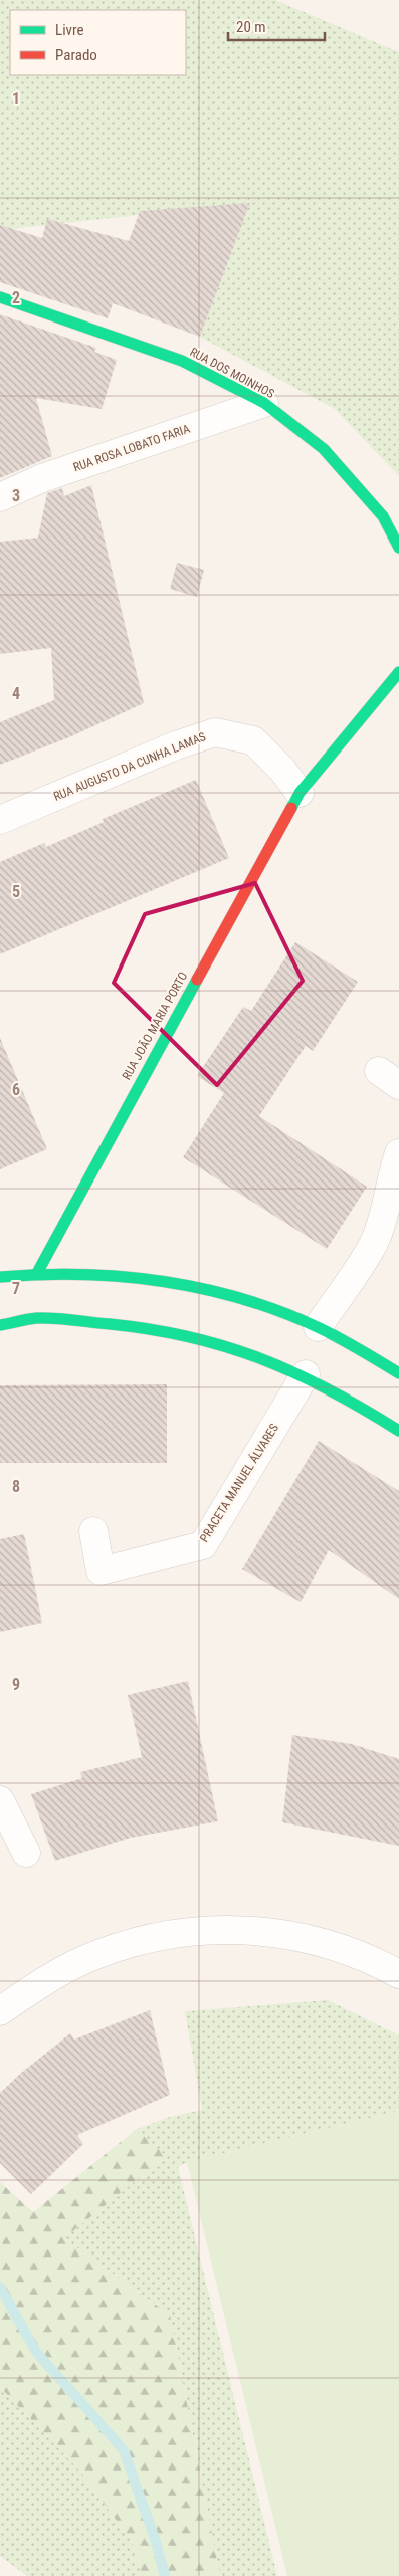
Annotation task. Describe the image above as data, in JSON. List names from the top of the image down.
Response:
{
  "streets": {
    "street": [
      "RUA DOS MOINHOS",
      "RUA ROSA LOBATO FARIA",
      "RUA AUGUSTO DA CUNHA LAMAS",
      "RUA JOÃO MARIA PORTO",
      "PRACETA MANUEL ÁLVARES"
    ]
  },
  "crossings": [
    ["RUA DOS MOINHOS", "RUA ROSA LOBATO FARIA"],
    ["RUA AUGUSTO DA CUNHA LAMAS", "RUA JOÃO MARIA PORTO"]
  ],
  "legend": ["Livre", "Parado"],
  "scale_bar": "20 m",
  "grid": {
    "rows": [
      "1",
      "2",
      "3",
      "4",
      "5",
      "6",
      "7",
      "8",
      "9"
    ]
  }
}
